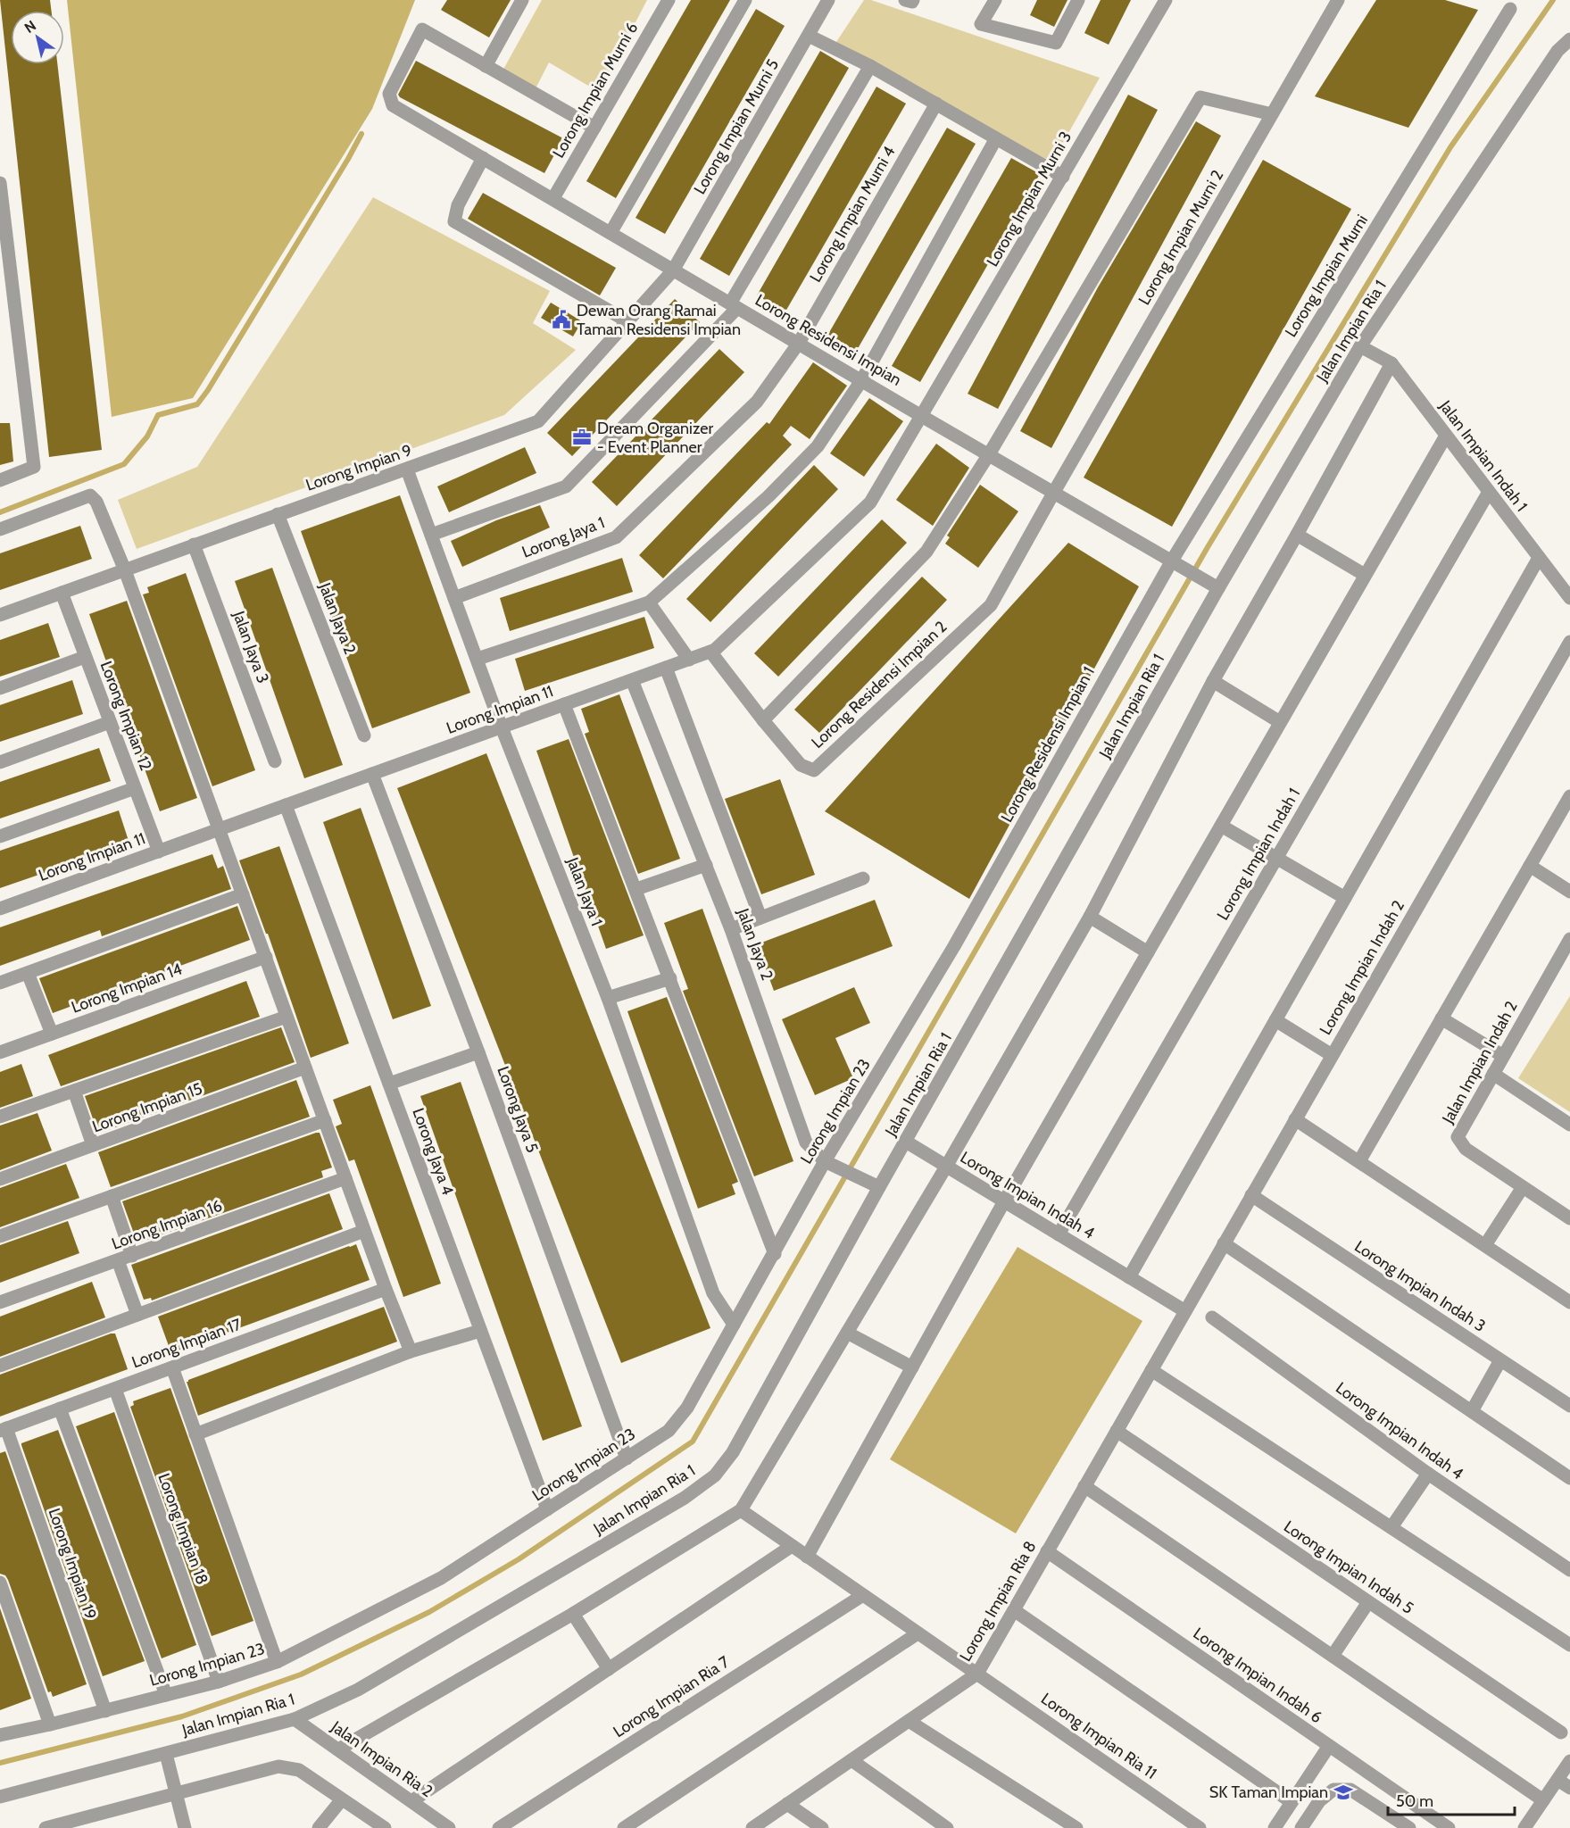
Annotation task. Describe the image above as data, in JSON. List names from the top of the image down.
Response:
{
  "streets": {
    "street": [
      "Lorong Impian Murni 6",
      "Lorong Impian Murni 5",
      "Lorong Impian Murni 3",
      "Lorong Impian Murni 4",
      "Lorong Impian Murni 2",
      "Lorong Impian Murni",
      "Jalan Impian Ria 1",
      "Lorong Residensi Impian",
      "Jalan Impian Indah 1",
      "Lorong Impian 9",
      "Lorong Jaya 1",
      "Jalan Jaya 2",
      "Jalan Jaya 3",
      "Lorong Residensi Impian 2",
      "Lorong Impian 11",
      "Lorong Impian 12",
      "Lorong Residensi Impian 1",
      "Lorong Impian Indah 1",
      "Jalan Jaya 1",
      "Lorong Impian Indah 2",
      "Lorong Impian 14",
      "Jalan Impian Indah 2",
      "Lorong Impian 15",
      "Lorong Jaya 5",
      "Lorong Impian 23",
      "Lorong Jaya 4",
      "Lorong Impian Indah 4",
      "Lorong Impian 16",
      "Lorong Impian Indah 3",
      "Lorong Impian 17",
      "Lorong Impian 18",
      "Lorong Impian 19",
      "Lorong Impian Indah 5",
      "Lorong Impian Ria 8",
      "Lorong Impian Indah 6",
      "Lorong Impian Ria 7",
      "Lorong Impian Ria 11",
      "Jalan Impian Ria 2"
    ]
  },
  "crossings": [
    ["Lorong Impian Murni 6", "Lorong Residensi Impian"],
    ["Lorong Impian Murni 5", "Lorong Residensi Impian"],
    ["Lorong Impian Murni 5", "Lorong Impian 9"],
    ["Lorong Impian Murni 3", "Lorong Residensi Impian"],
    ["Lorong Impian Murni 3", "Lorong Impian 11"],
    ["Lorong Impian Murni 4", "Lorong Residensi Impian"],
    ["Lorong Impian Murni 4", "Lorong Jaya 1"],
    ["Lorong Impian Murni 2", "Lorong Residensi Impian"],
    ["Lorong Impian Murni 2", "Lorong Residensi Impian 2"],
    ["Lorong Impian Murni", "Lorong Residensi Impian"],
    ["Lorong Impian Murni", "Lorong Residensi Impian 1"],
    ["Jalan Impian Ria 1", "Lorong Residensi Impian"],
    ["Jalan Impian Ria 1", "Jalan Impian Indah 1"],
    ["Jalan Impian Ria 1", "Jalan Jaya 2"],
    ["Jalan Impian Ria 1", "Lorong Impian Indah 4"],
    ["Jalan Impian Ria 1", "Jalan Impian Ria 2"],
    ["Lorong Residensi Impian", "Lorong Impian 9"],
    ["Lorong Residensi Impian", "Lorong Jaya 1"],
    ["Lorong Residensi Impian", "Lorong Residensi Impian 2"],
    ["Lorong Residensi Impian", "Lorong Impian 11"],
    ["Lorong Residensi Impian", "Lorong Residensi Impian 1"],
    ["Jalan Impian Indah 1", "Lorong Impian Indah 1"],
    ["Lorong Impian 9", "Jalan Jaya 2"],
    ["Lorong Impian 9", "Jalan Jaya 3"],
    ["Lorong Impian 9", "Lorong Impian 12"],
    ["Lorong Impian 9", "Jalan Jaya 1"],
    ["Lorong Jaya 1", "Jalan Jaya 1"],
    ["Jalan Jaya 2", "Lorong Impian 11"],
    ["Jalan Jaya 2", "Lorong Impian 23"],
    ["Lorong Residensi Impian 2", "Lorong Impian 11"],
    ["Lorong Impian 11", "Lorong Impian 12"],
    ["Lorong Impian 11", "Jalan Jaya 1"],
    ["Lorong Impian 11", "Lorong Jaya 5"],
    ["Lorong Impian 11", "Lorong Jaya 4"],
    ["Lorong Residensi Impian 1", "Lorong Impian 23"],
    ["Lorong Impian Indah 1", "Lorong Impian Indah 4"],
    ["Jalan Jaya 1", "Lorong Impian 23"],
    ["Lorong Impian Indah 2", "Lorong Impian Indah 4"],
    ["Lorong Impian Indah 2", "Lorong Impian Indah 3"],
    ["Lorong Impian Indah 2", "Lorong Impian Ria 8"],
    ["Lorong Jaya 5", "Lorong Impian 23"],
    ["Lorong Impian 23", "Lorong Jaya 4"],
    ["Lorong Impian 23", "Lorong Impian 18"],
    ["Lorong Impian 23", "Lorong Impian 19"],
    ["Lorong Impian Indah 4", "Lorong Impian Ria 8"],
    ["Lorong Impian 17", "Lorong Impian 18"],
    ["Lorong Impian 17", "Lorong Impian 19"],
    ["Lorong Impian Indah 5", "Lorong Impian Ria 8"],
    ["Lorong Impian Ria 8", "Lorong Impian Indah 6"],
    ["Lorong Impian Ria 8", "Lorong Impian Ria 11"],
    ["Lorong Impian Ria 7", "Lorong Impian Ria 11"]
  ],
  "places": {
    "public building": ["Dewan Orang Ramai Taman Residensi Impian"],
    "office": ["Dream Organizer - Event Planner"],
    "school or university": ["SK Taman Impian"]
  },
  "scale_bar": "50 m",
  "north": "top left"
}
